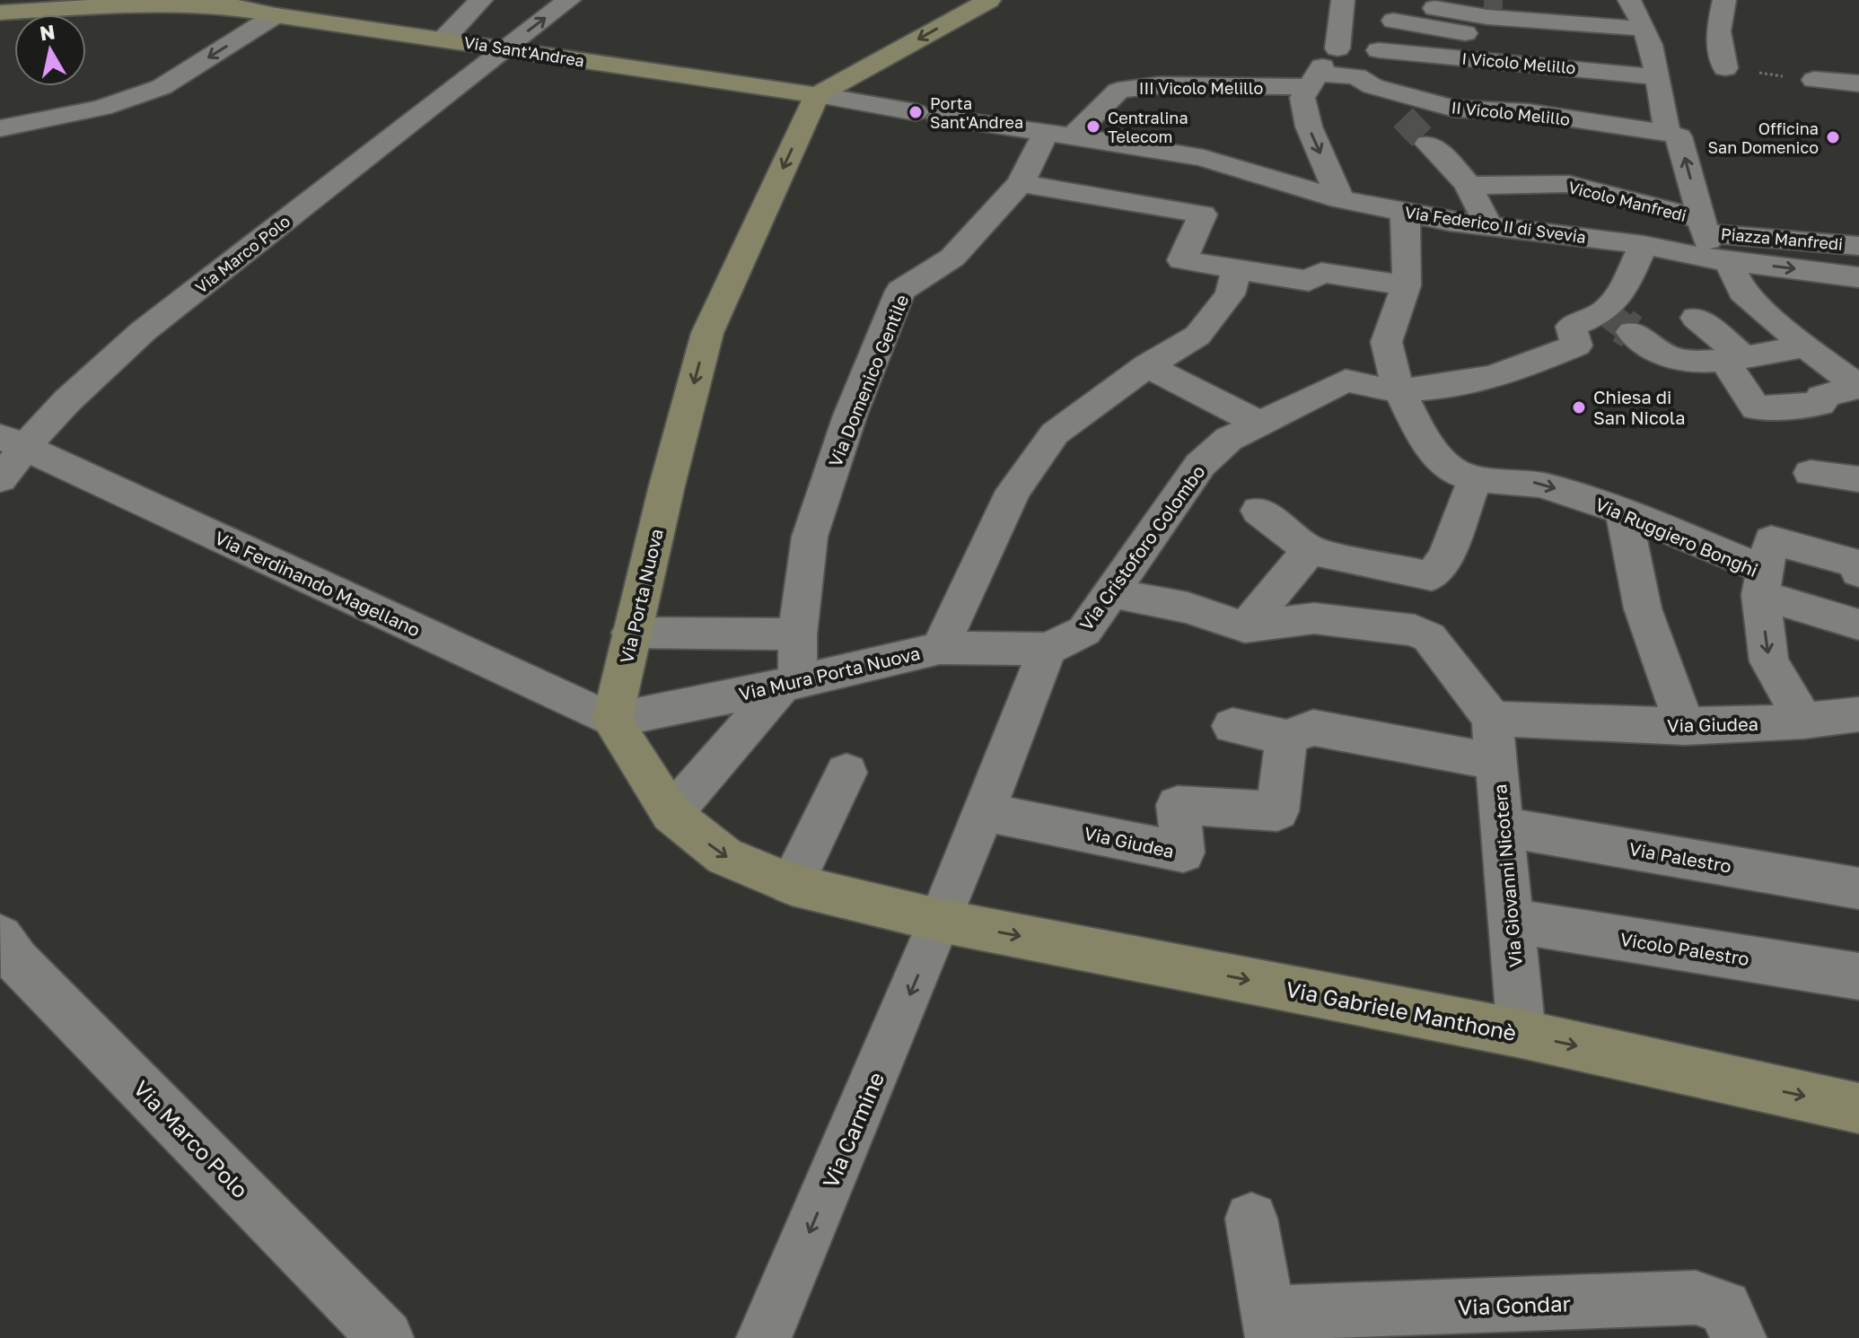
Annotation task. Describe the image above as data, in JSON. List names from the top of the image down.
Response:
{
  "streets": {
    "street": [
      "Via Sant'Andrea",
      "I Vicolo Melillo",
      "III Vicolo Melillo",
      "II Vicolo Melillo",
      "Vicolo Manfredi",
      "Via Federico II di Svevia",
      "Piazza Manfredi",
      "Via Marco Polo",
      "Via Domenico Gentile",
      "Via Ruggiero Bonghi",
      "Via Cristoforo Colombo",
      "Via Ferdinando Magellano",
      "Via Porta Nuova",
      "Via Mura Porta Nuova",
      "Via Giudea",
      "Via Palestro",
      "Via Giovanni Nicotera",
      "Vicolo Palestro",
      "Via Gabriele Manthonè",
      "Via Carmine",
      "Via Gondar"
    ]
  },
  "crossings": [
    ["Via Sant'Andrea", "Via Federico II di Svevia"],
    ["Via Sant'Andrea", "Via Marco Polo"],
    ["Via Sant'Andrea", "Via Porta Nuova"],
    ["III Vicolo Melillo", "II Vicolo Melillo"],
    ["III Vicolo Melillo", "Via Federico II di Svevia"],
    ["III Vicolo Melillo", "Via Domenico Gentile"],
    ["Vicolo Manfredi", "Via Federico II di Svevia"],
    ["Vicolo Manfredi", "Piazza Manfredi"],
    ["Via Federico II di Svevia", "Piazza Manfredi"],
    ["Via Federico II di Svevia", "Via Domenico Gentile"],
    ["Via Federico II di Svevia", "Via Porta Nuova"],
    ["Via Marco Polo", "Via Ferdinando Magellano"],
    ["Via Domenico Gentile", "Via Mura Porta Nuova"],
    ["Via Ruggiero Bonghi", "Via Cristoforo Colombo"],
    ["Via Ruggiero Bonghi", "Via Giudea"],
    ["Via Cristoforo Colombo", "Via Mura Porta Nuova"],
    ["Via Ferdinando Magellano", "Via Porta Nuova"],
    ["Via Ferdinando Magellano", "Via Mura Porta Nuova"],
    ["Via Porta Nuova", "Via Mura Porta Nuova"],
    ["Via Giudea", "Via Giovanni Nicotera"],
    ["Via Palestro", "Via Giovanni Nicotera"],
    ["Via Giovanni Nicotera", "Vicolo Palestro"],
    ["Via Giovanni Nicotera", "Via Gabriele Manthonè"],
    ["Via Gabriele Manthonè", "Via Carmine"]
  ],
  "one_way": ["Via Carmine"],
  "places": [
    "Porta Sant'Andrea",
    "Centralina Telecom",
    "Officina San Domenico",
    "Chiesa di San Nicola"
  ],
  "north": "top"
}
